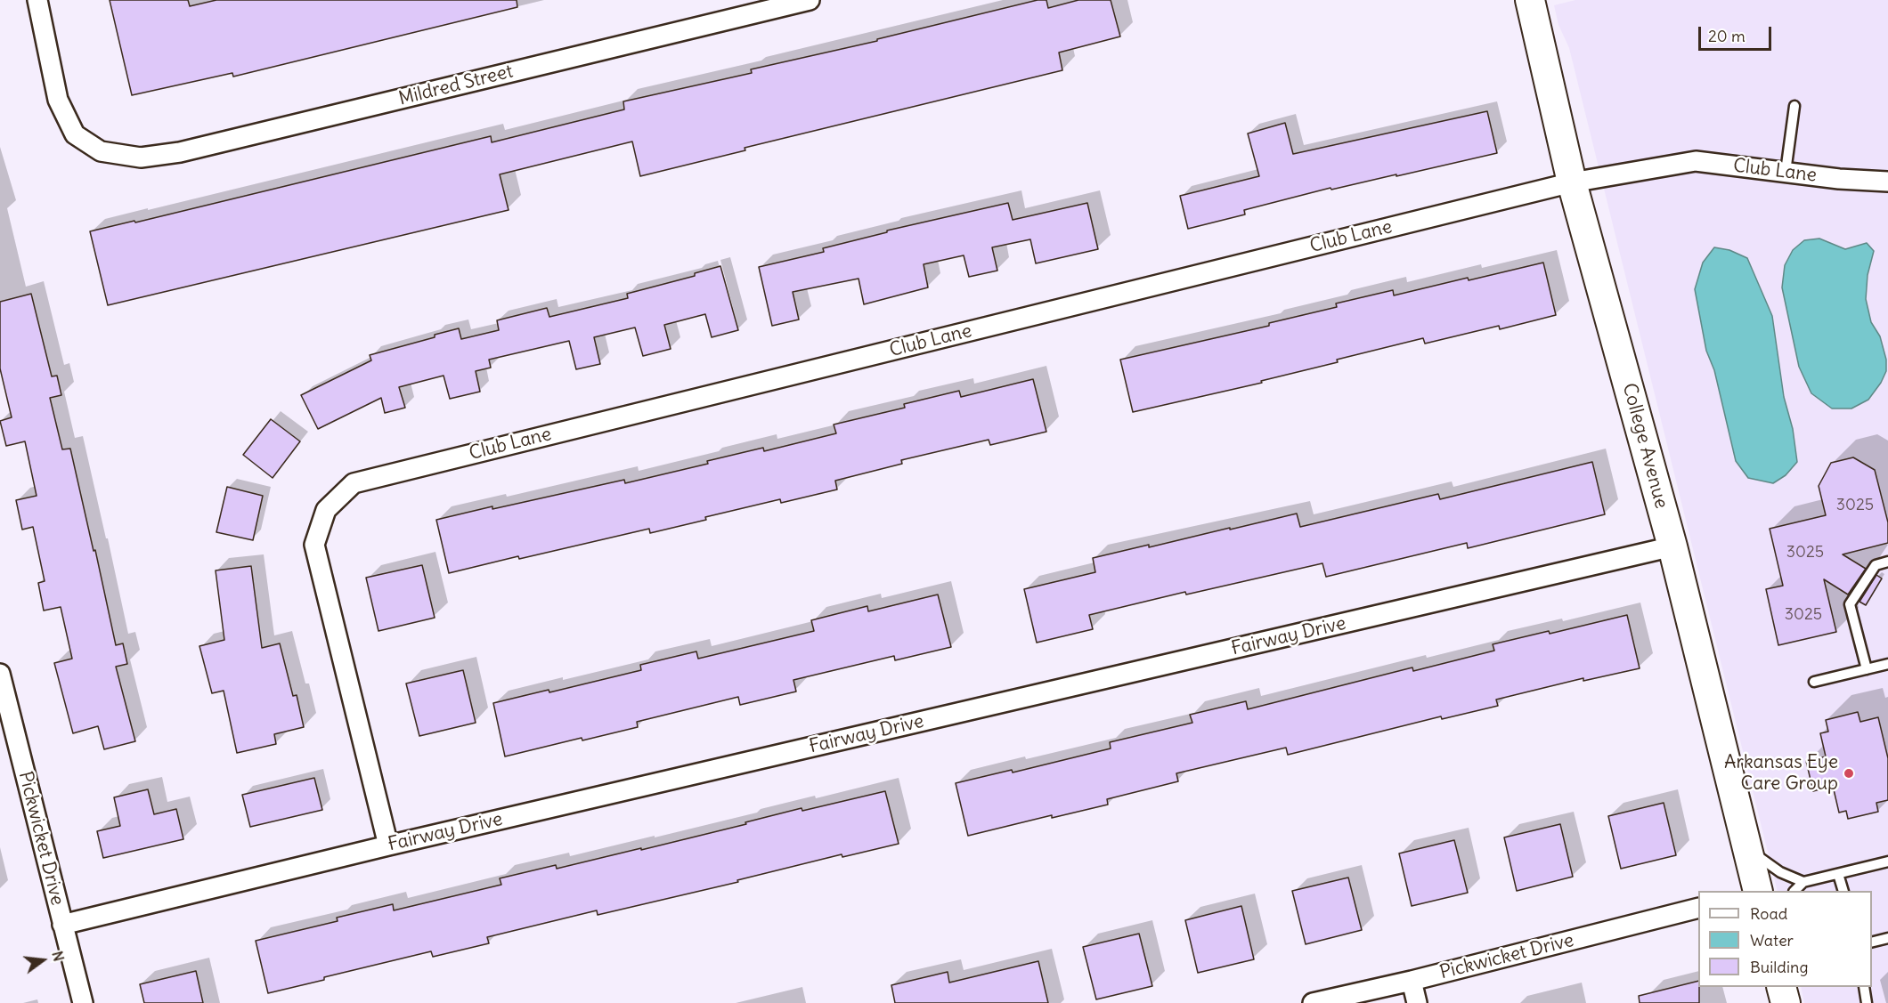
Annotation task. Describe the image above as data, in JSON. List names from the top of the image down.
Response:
{
  "streets": {
    "street": [
      "Mildred Street",
      "Club Lane",
      "College Avenue",
      "Fairway Drive",
      "Pickwicket Drive"
    ]
  },
  "crossings": [
    ["Club Lane", "College Avenue"],
    ["Club Lane", "Fairway Drive"],
    ["College Avenue", "Fairway Drive"],
    ["Fairway Drive", "Pickwicket Drive"]
  ],
  "places": ["Arkansas Eye Care Group"],
  "house_numbers": ["3025", "3025", "3025"],
  "legend": ["Road", "Water", "Building"],
  "scale_bar": "20 m",
  "north": "right"
}
